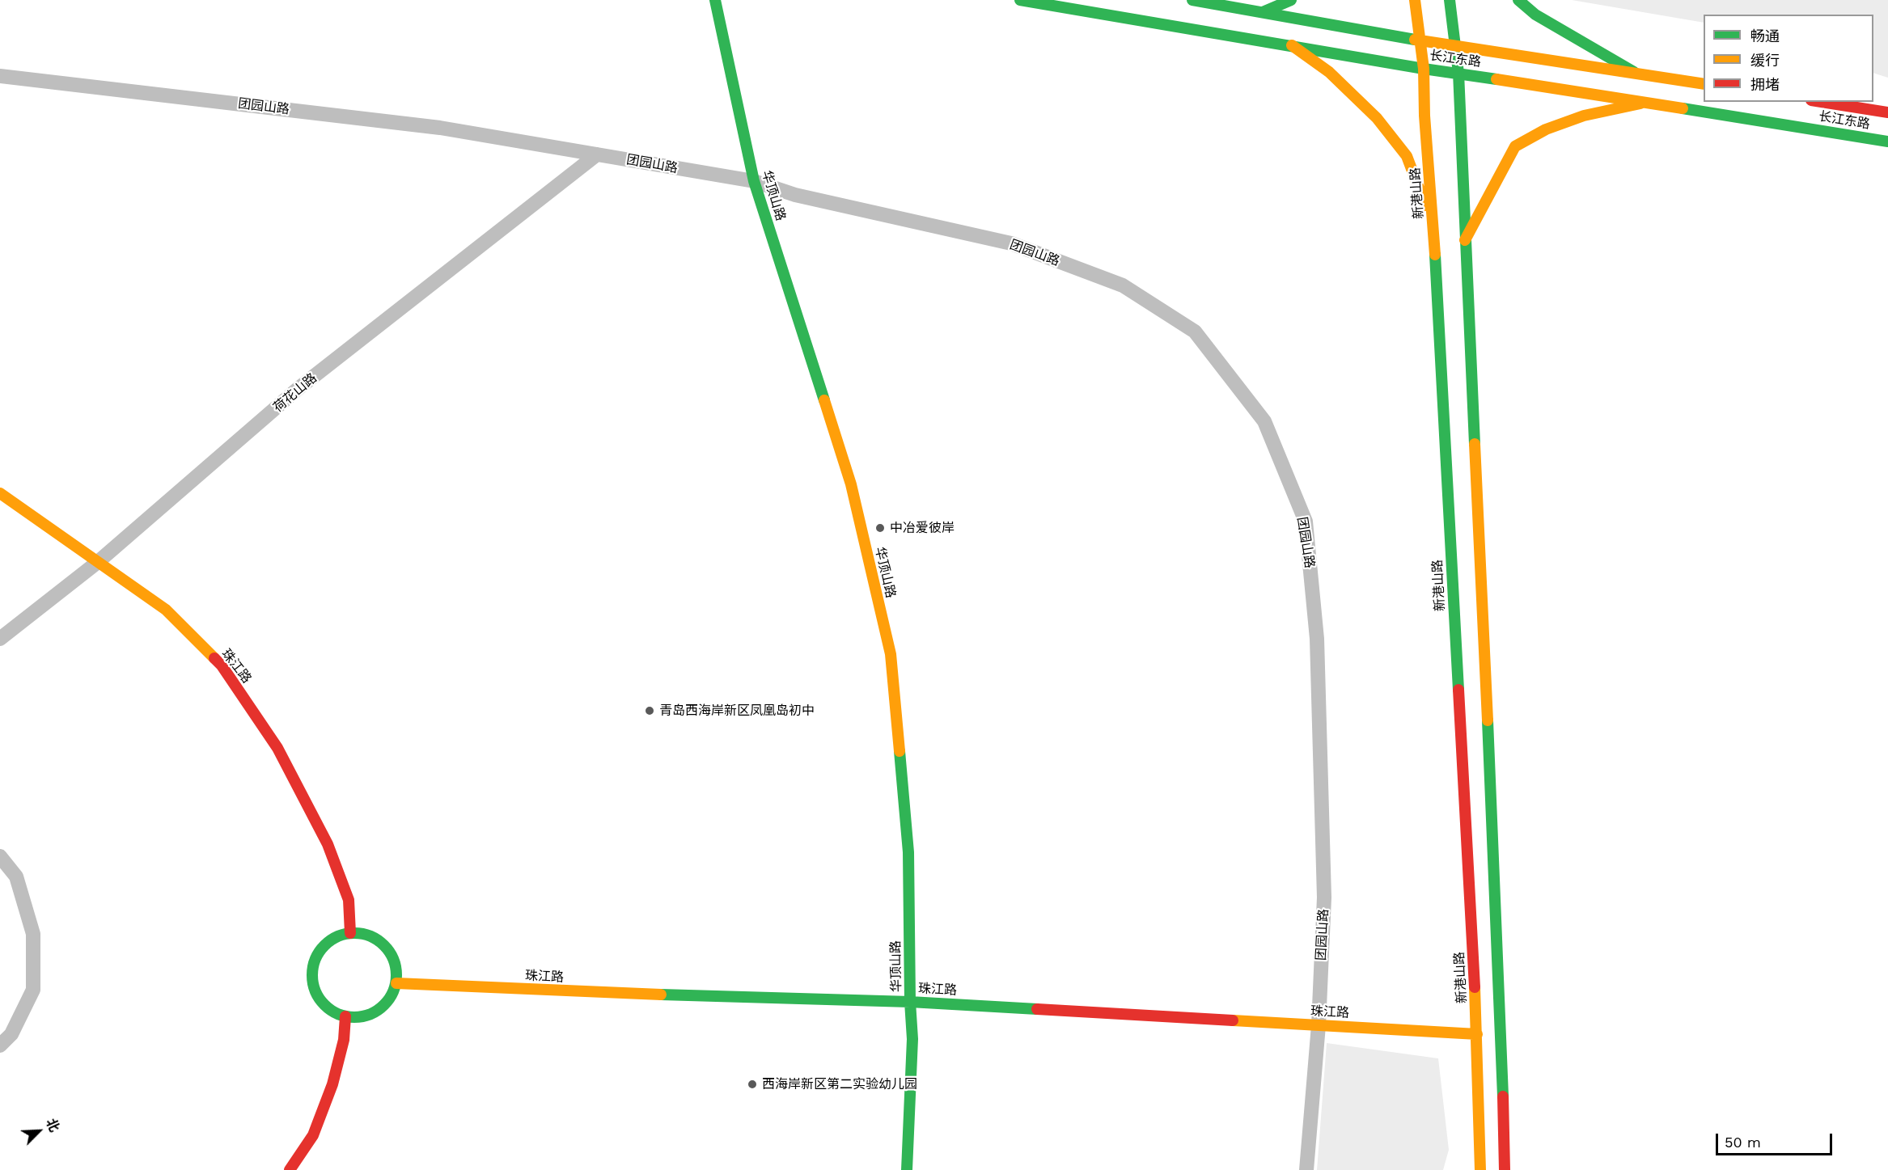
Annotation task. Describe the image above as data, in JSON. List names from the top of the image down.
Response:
{
  "streets": {
    "main road": [
      "长江东路",
      "新港山路",
      "华顶山路",
      "珠江路"
    ],
    "street": ["团园山路", "荷花山路"]
  },
  "crossings": [
    ["长江东路", "新港山路"],
    ["团园山路", "华顶山路"],
    ["团园山路", "荷花山路"],
    ["团园山路", "珠江路"],
    ["新港山路", "珠江路"],
    ["华顶山路", "珠江路"],
    ["荷花山路", "珠江路"]
  ],
  "places": ["中冶爱彼岸", "青岛西海岸新区凤凰岛初中", "西海岸新区第二实验幼儿园"],
  "legend": ["畅通", "缓行", "拥堵"],
  "scale_bar": "50 m",
  "north": "top right"
}
